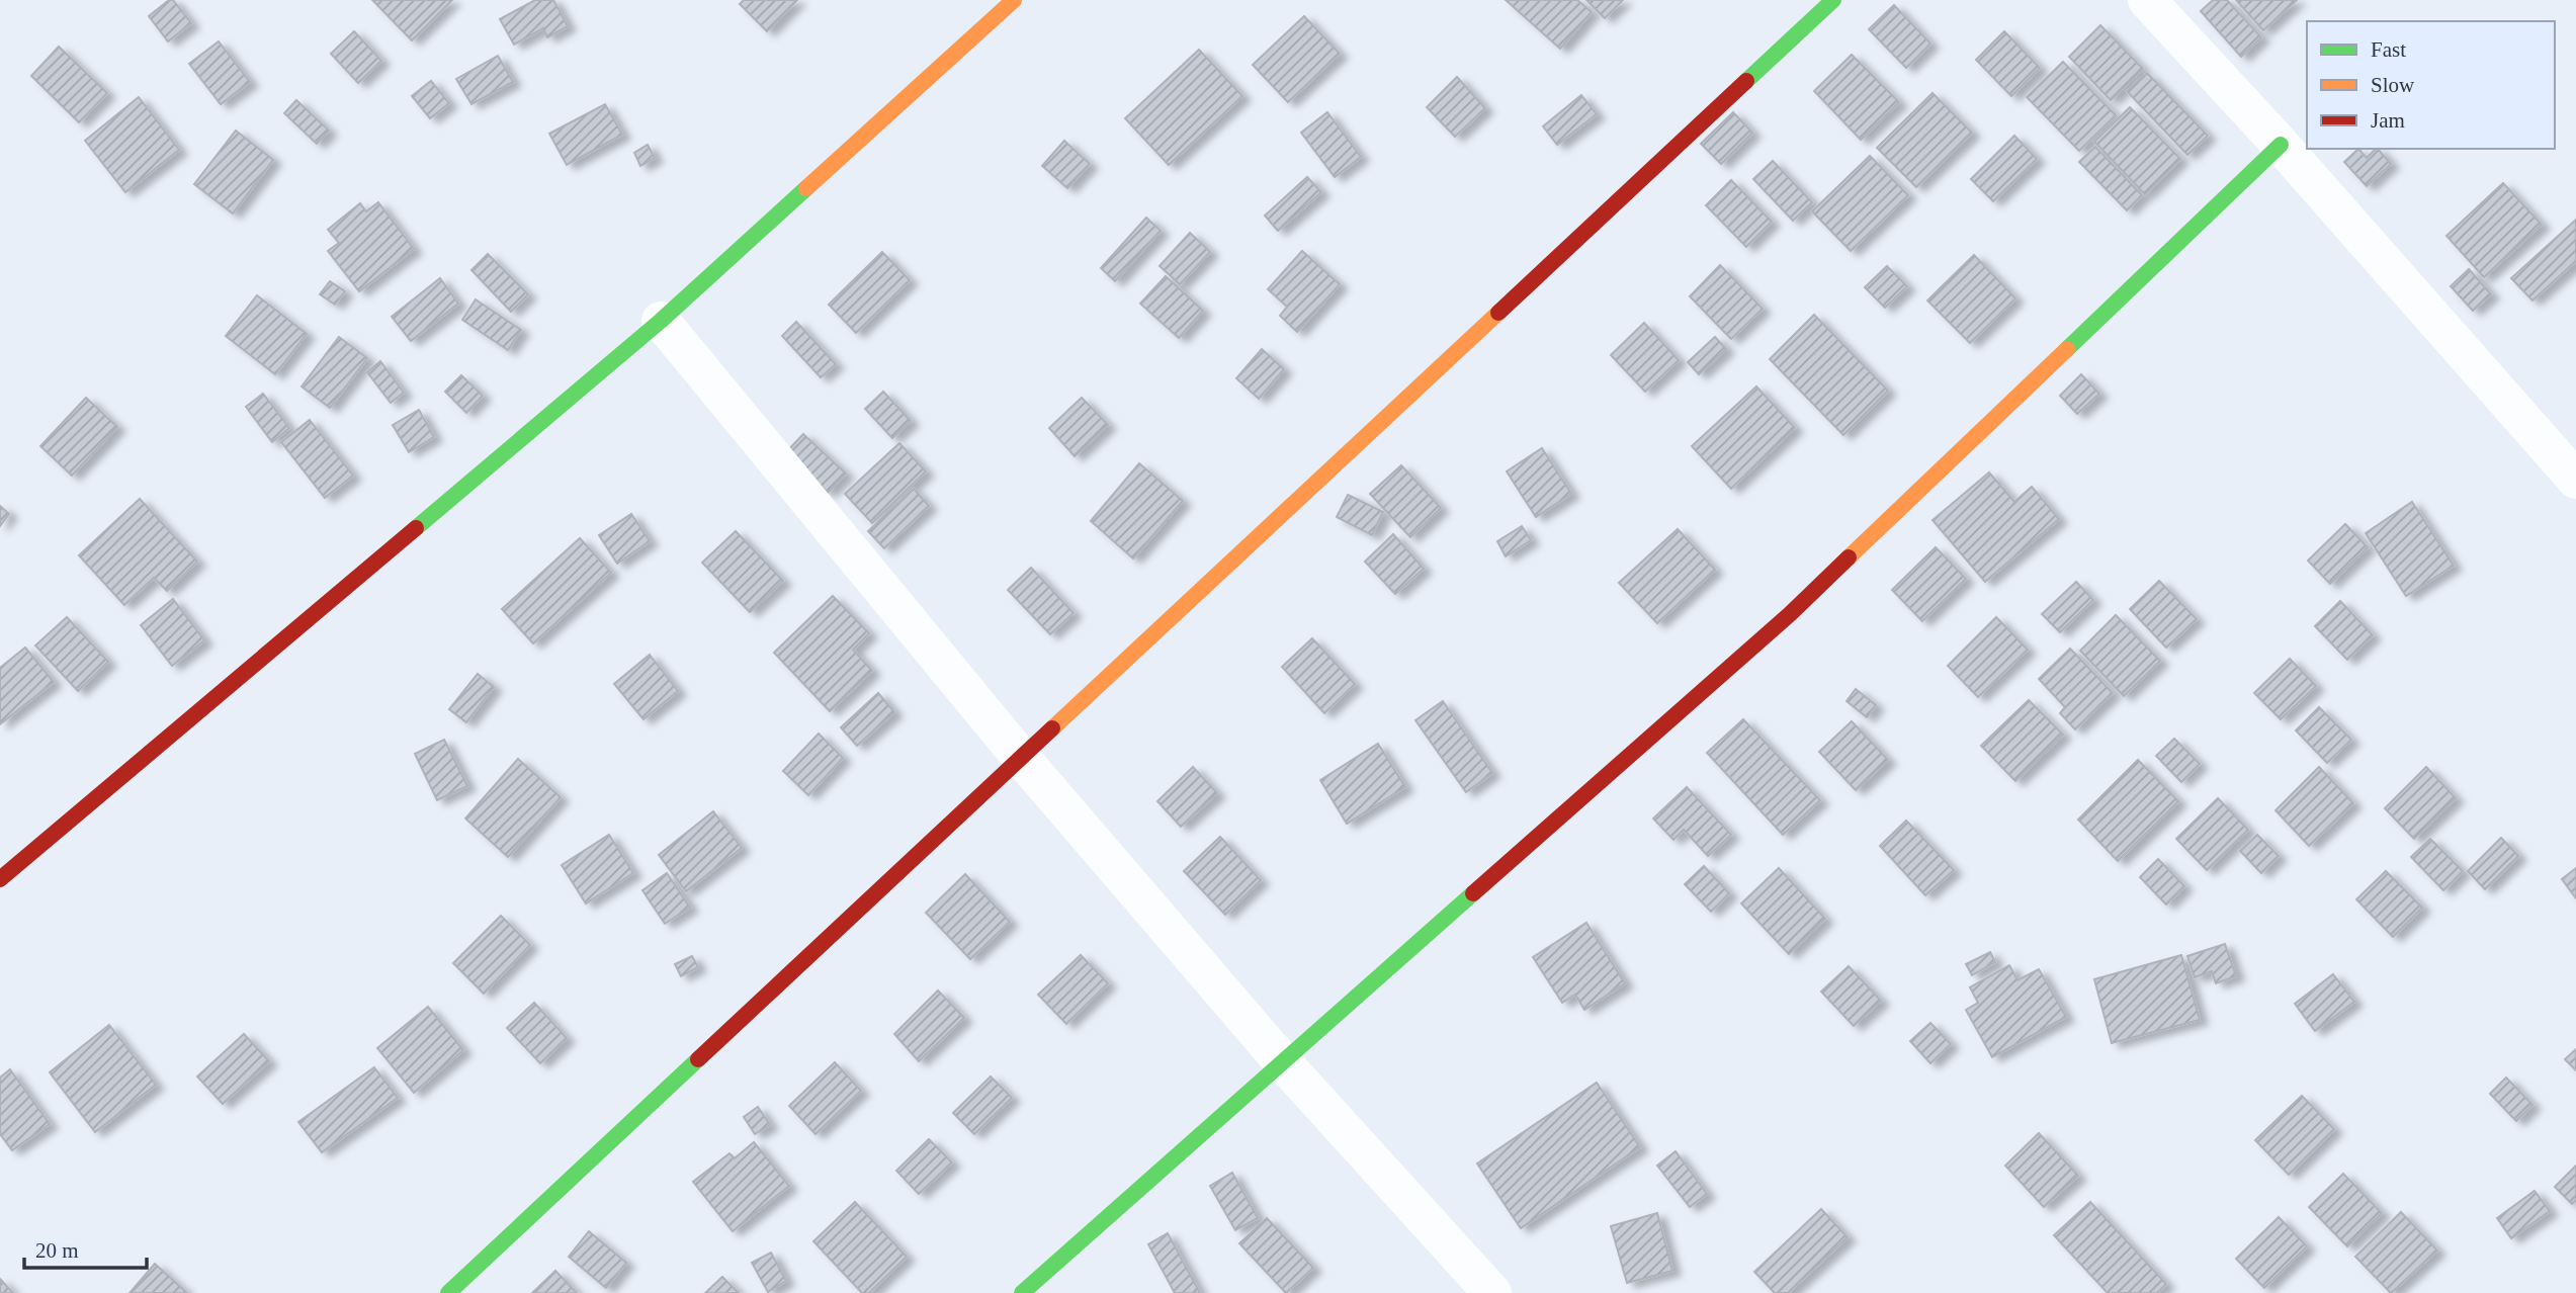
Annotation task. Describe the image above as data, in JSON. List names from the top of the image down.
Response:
{
  "legend": ["Fast", "Slow", "Jam"],
  "scale_bar": "20 m"
}
